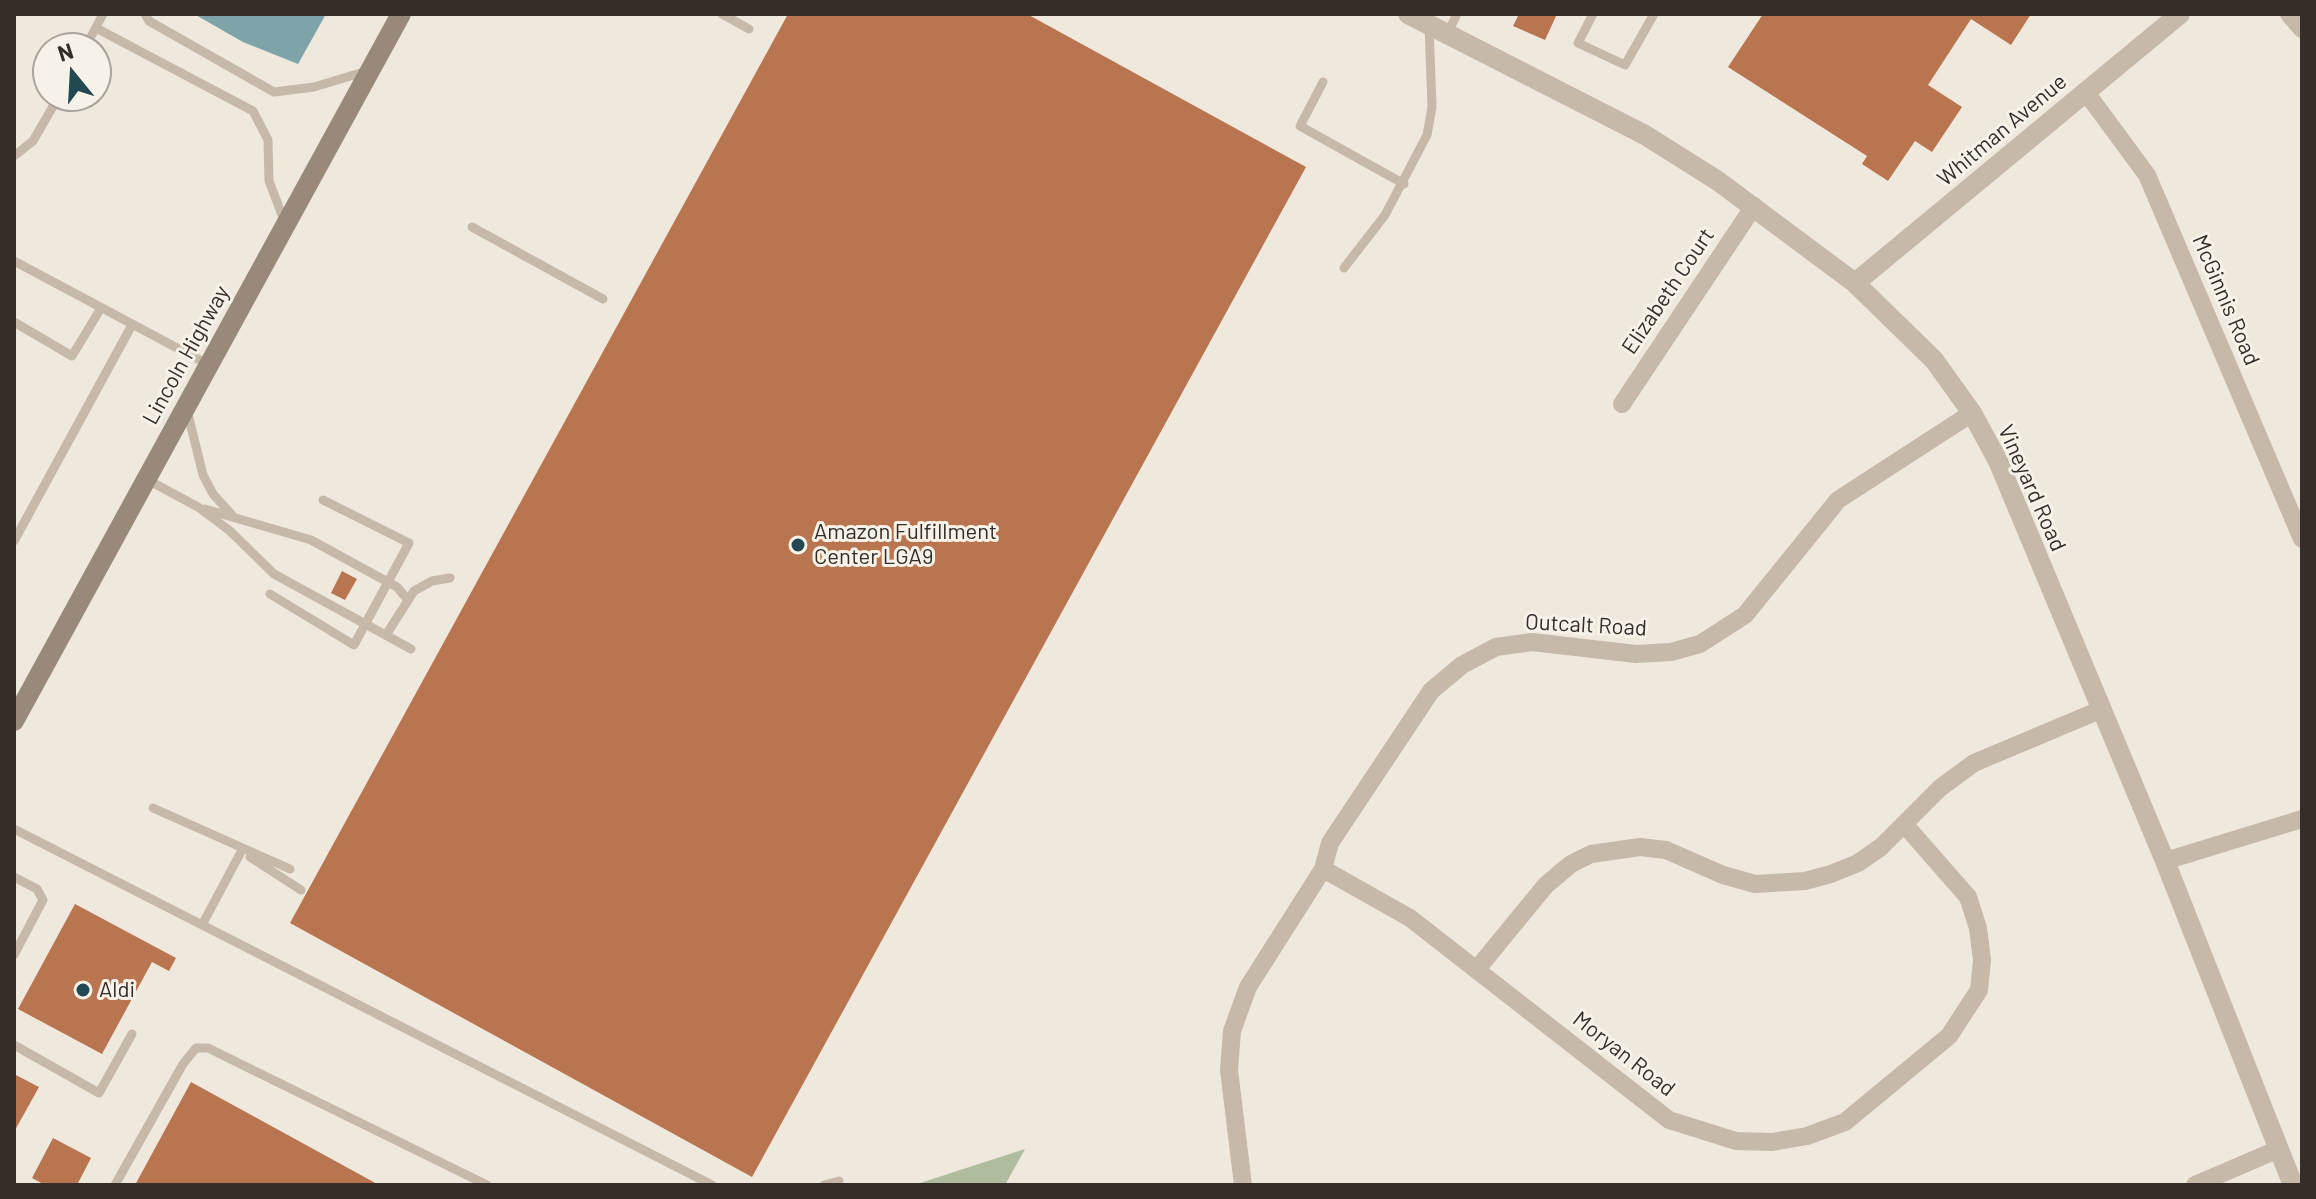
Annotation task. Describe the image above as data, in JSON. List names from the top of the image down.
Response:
{
  "streets": {
    "main road": ["Lincoln Highway"],
    "street": [
      "Whitman Avenue",
      "Elizabeth Court",
      "McGinnis Road",
      "Vineyard Road",
      "Outcalt Road",
      "Moryan Road"
    ]
  },
  "crossings": [
    ["Whitman Avenue", "McGinnis Road"],
    ["Whitman Avenue", "Vineyard Road"],
    ["Elizabeth Court", "Vineyard Road"],
    ["Vineyard Road", "Outcalt Road"],
    ["Outcalt Road", "Moryan Road"]
  ],
  "places": ["Amazon Fulfillment Center LGA9", "Aldi"],
  "north": "top"
}
